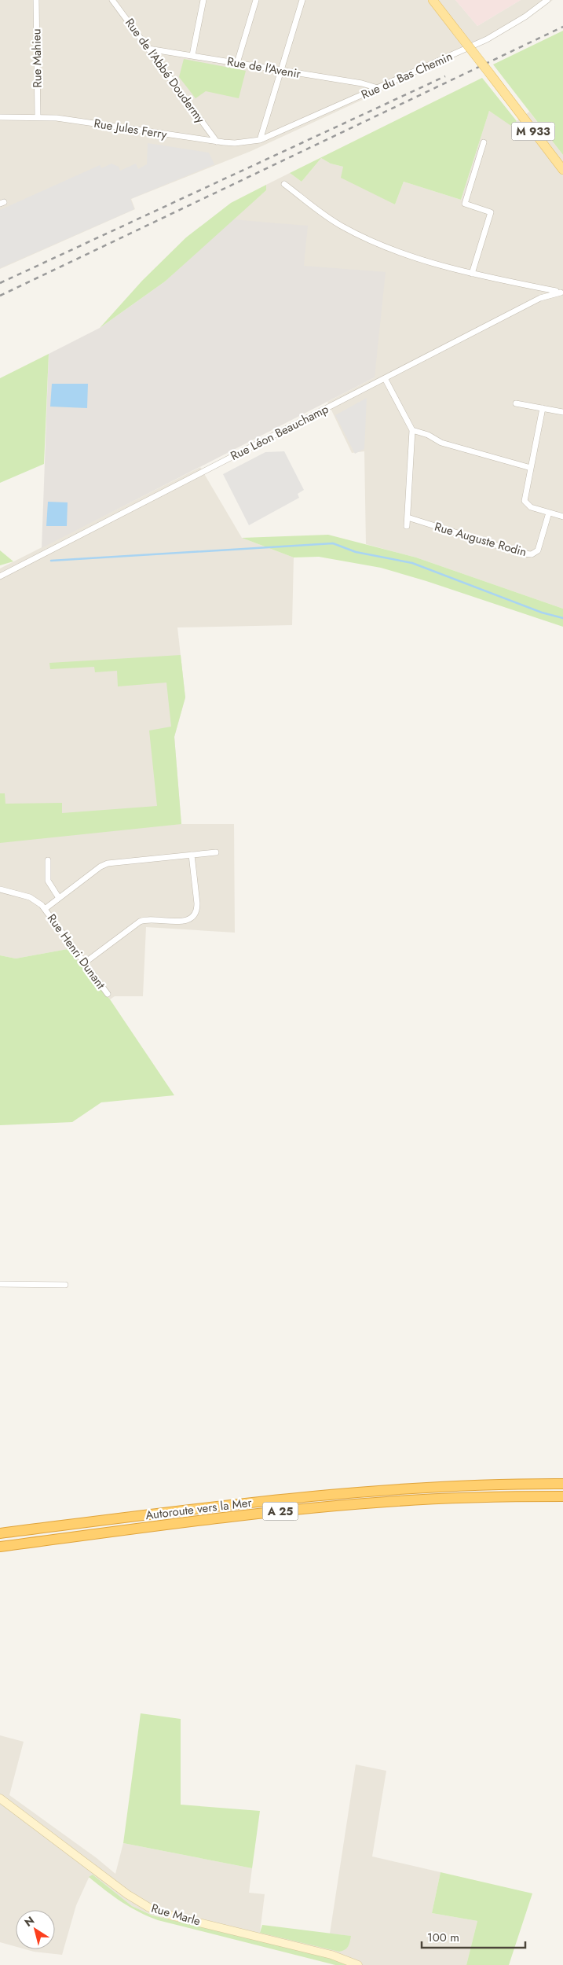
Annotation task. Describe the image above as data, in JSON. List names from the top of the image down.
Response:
{
  "streets": {
    "highway": ["Autoroute vers la Mer", "A 25"],
    "main road": ["M 933", "Rue Marle"],
    "street": [
      "Rue Mahieu",
      "Rue de l'Avenir",
      "Rue de l'Abbé Doudermy",
      "Rue du Bas Chemin",
      "Rue Jules Ferry",
      "Rue Léon Beauchamp",
      "Rue Auguste Rodin",
      "Rue Henri Dunant"
    ]
  },
  "crossings": [
    ["Rue Mahieu", "Rue Jules Ferry"],
    ["Rue de l'Avenir", "Rue de l'Abbé Doudermy"],
    ["Rue de l'Avenir", "Rue du Bas Chemin"],
    ["Rue de l'Abbé Doudermy", "Rue Jules Ferry"],
    ["Rue du Bas Chemin", "Rue Jules Ferry"]
  ],
  "scale_bar": "100 m",
  "north": "top left"
}
